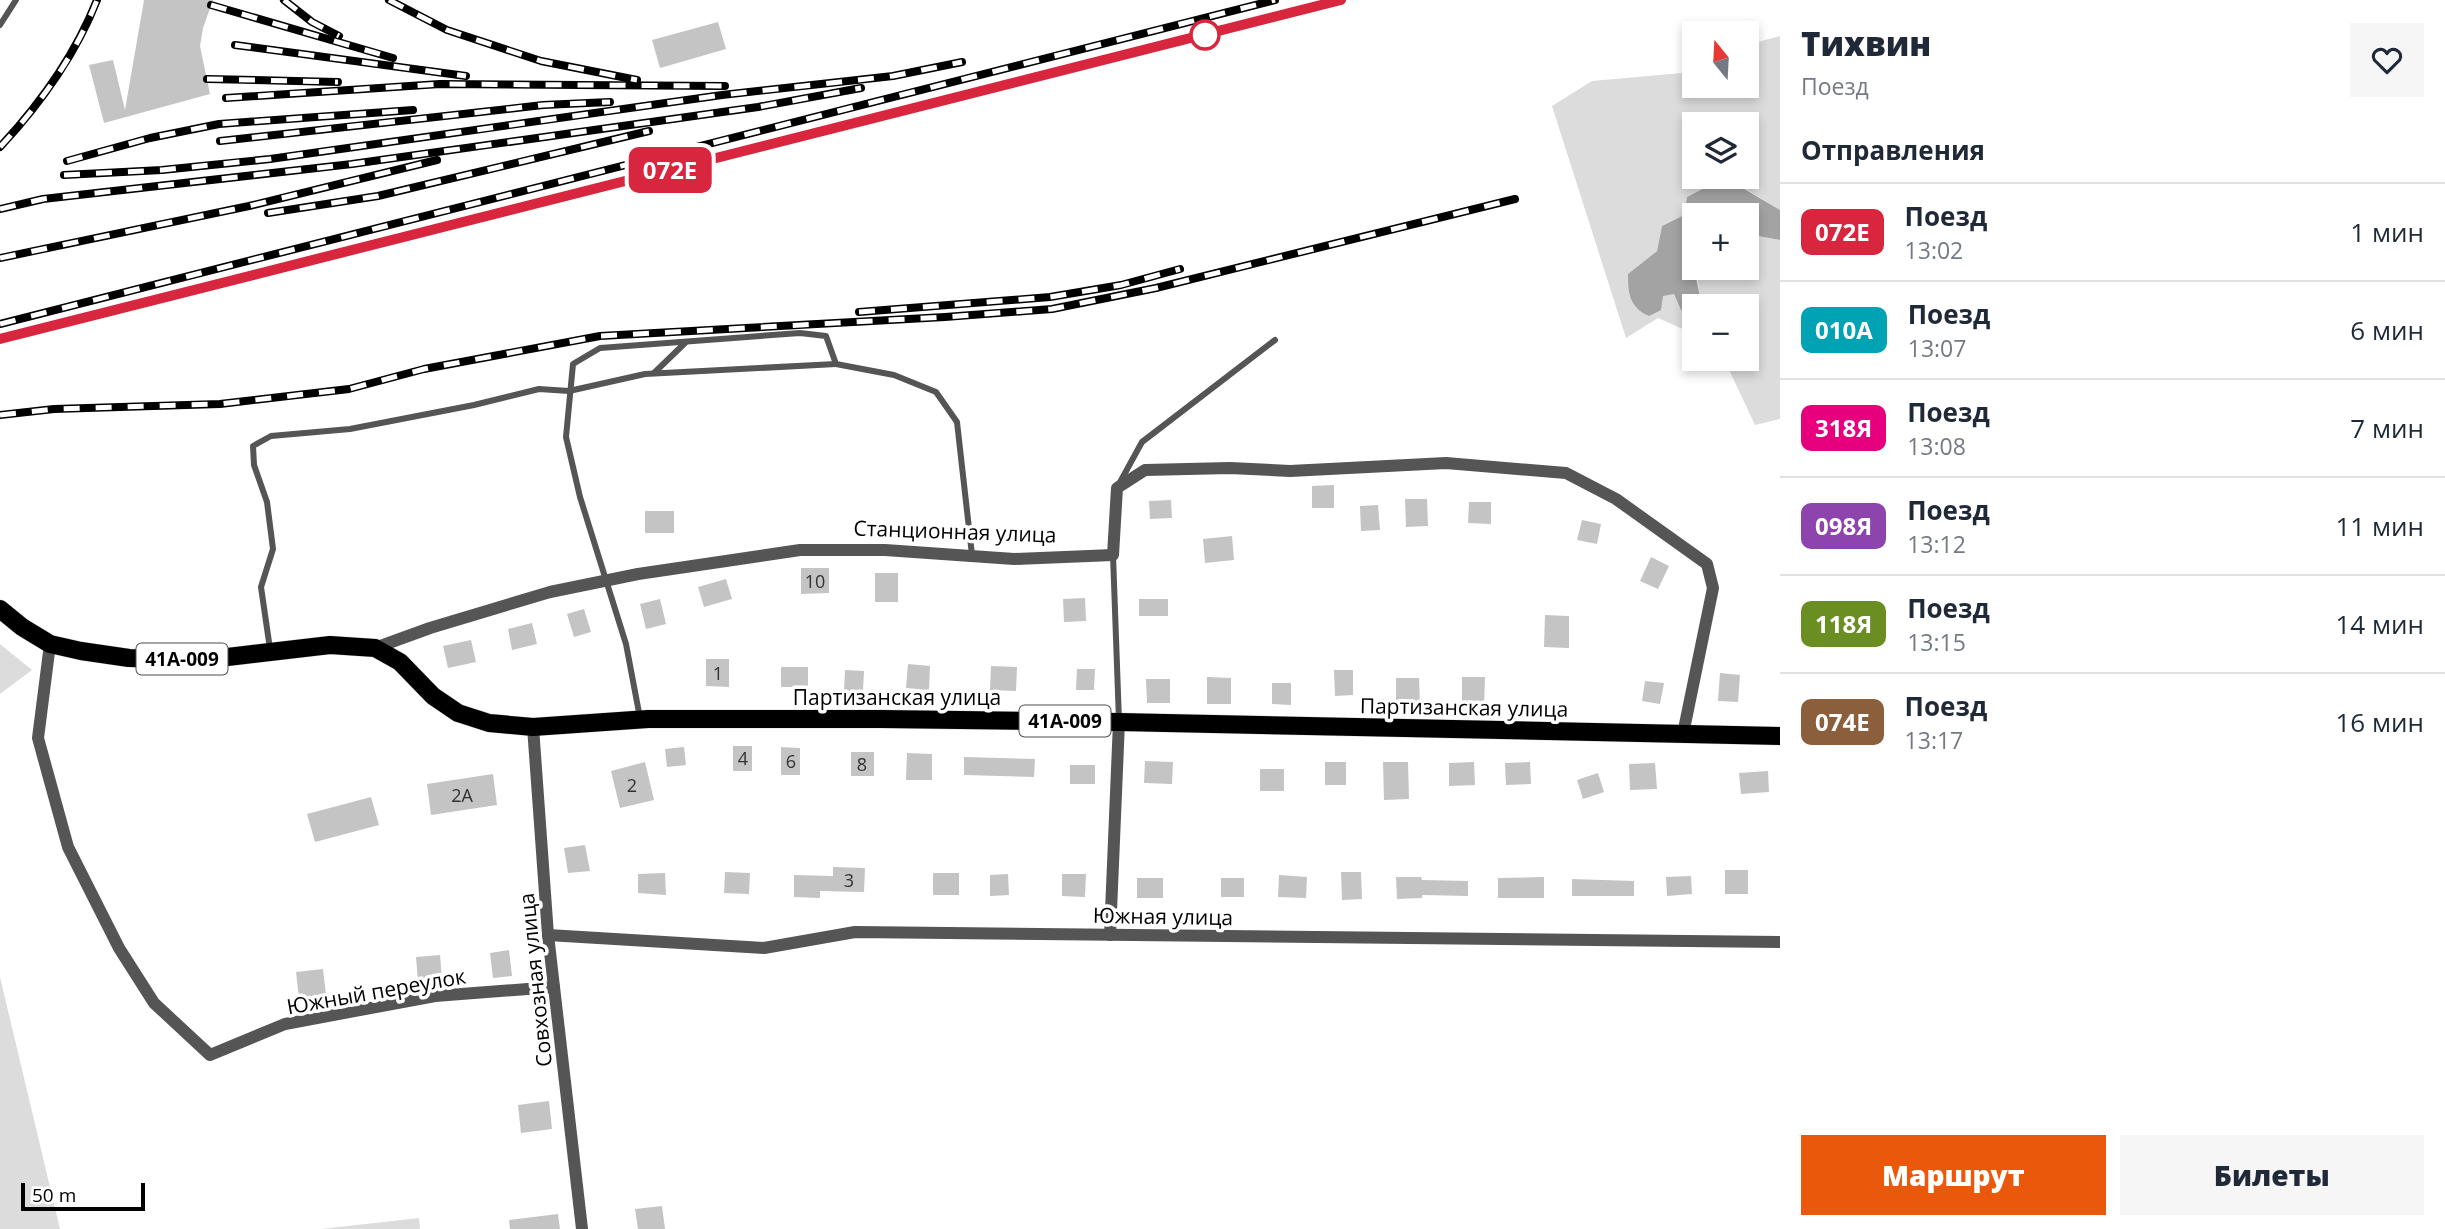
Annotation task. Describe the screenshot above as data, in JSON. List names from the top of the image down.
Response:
{
  "streets": {
    "main road": ["Станционная улица", "41А-009", "Партизанская улица"],
    "street": ["Южная улица", "Совхозная улица", "Южный переулок"]
  },
  "crossings": [
    ["Станционная улица", "Партизанская улица"],
    ["Станционная улица", "Южный переулок"],
    ["Партизанская улица", "Совхозная улица"],
    ["Южная улица", "Совхозная улица"],
    ["Совхозная улица", "Южный переулок"]
  ],
  "house_numbers": [
    "10",
    "1",
    "4",
    "6",
    "8",
    "2",
    "2А",
    "3"
  ],
  "scale_bar": "50 m",
  "north": "top",
  "page": {
    "on_map": "072Е",
    "heading": [
      ["Тихвин", "Поезд"],
      "Отправления"
    ],
    "map_buttons": ["+", "−"],
    "list": [
      {
        "mark": "072Е",
        "name": "Поезд",
        "note": "13:02",
        "value": "1 мин"
      },
      {
        "mark": "010А",
        "name": "Поезд",
        "note": "13:07",
        "value": "6 мин"
      },
      {
        "mark": "318Я",
        "name": "Поезд",
        "note": "13:08",
        "value": "7 мин"
      },
      {
        "mark": "098Я",
        "name": "Поезд",
        "note": "13:12",
        "value": "11 мин"
      },
      {
        "mark": "118Я",
        "name": "Поезд",
        "note": "13:15",
        "value": "14 мин"
      },
      {
        "mark": "074Е",
        "name": "Поезд",
        "note": "13:17",
        "value": "16 мин"
      }
    ],
    "buttons": ["Маршрут", "Билеты"],
    "scale": "50 m"
  }
}
